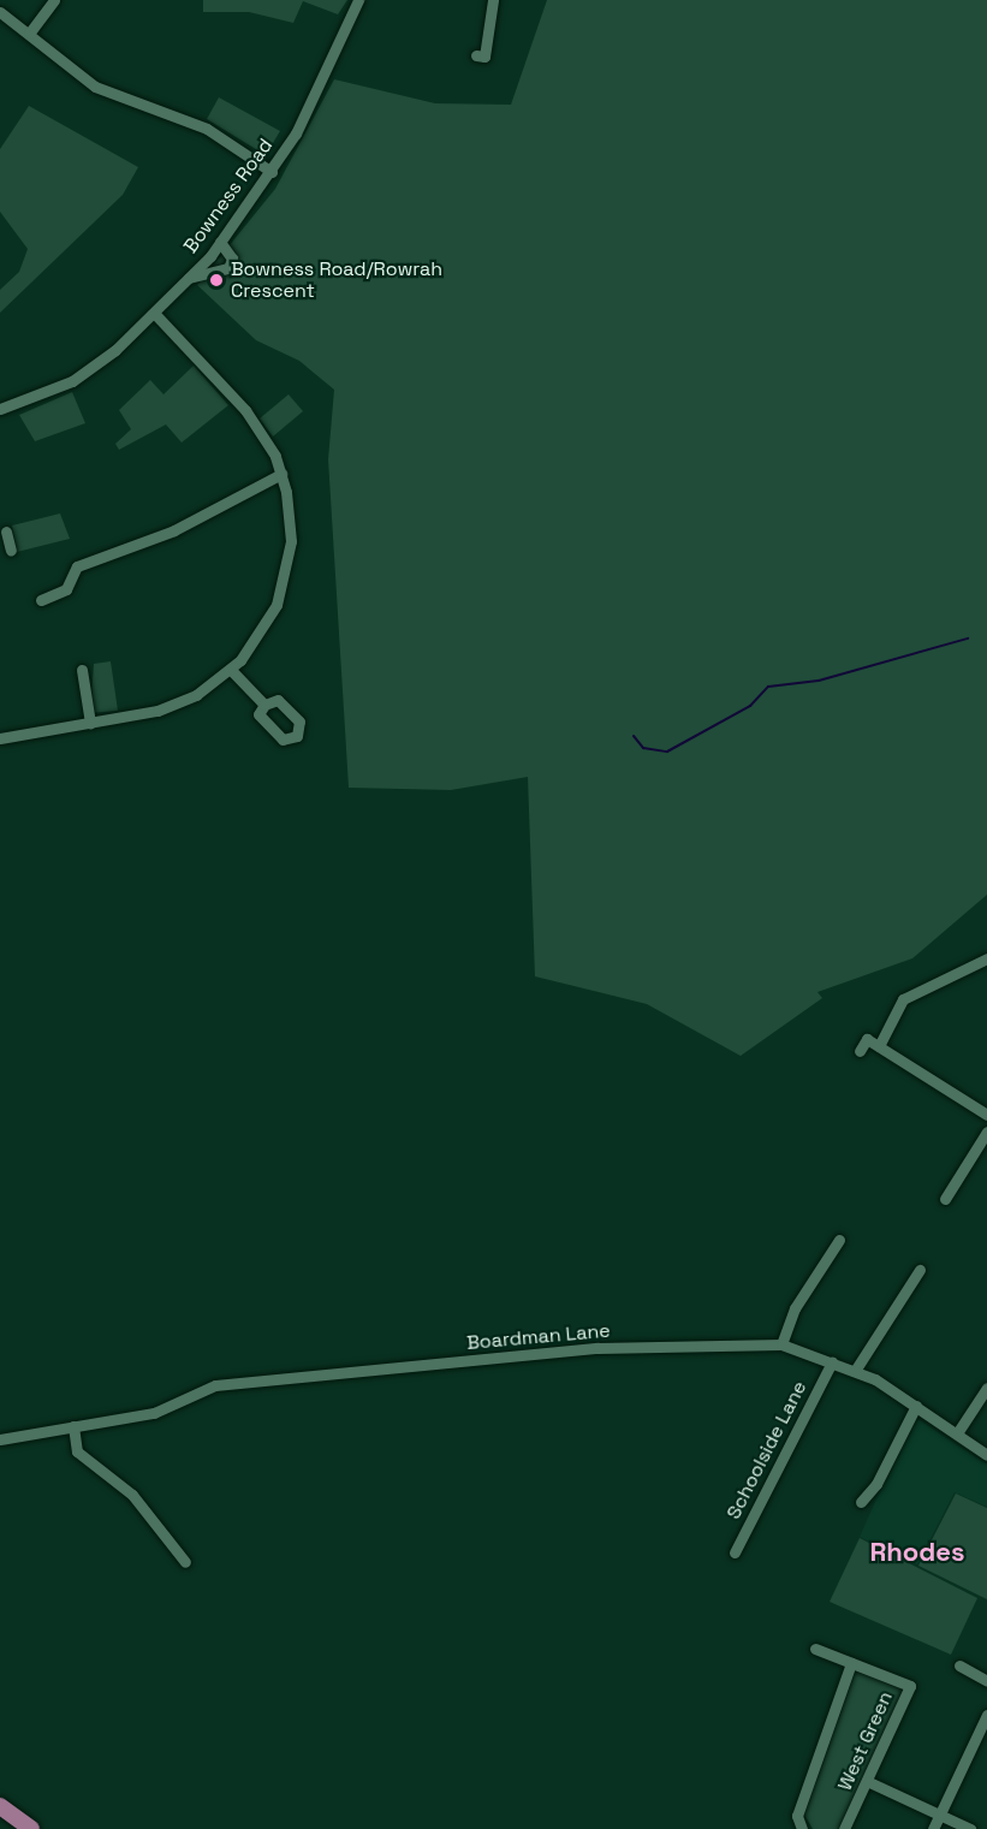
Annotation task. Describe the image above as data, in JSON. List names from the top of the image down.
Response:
{
  "streets": {
    "street": [
      "Bowness Road",
      "Boardman Lane",
      "Schoolside Lane",
      "West Green"
    ]
  },
  "crossings": [
    ["Boardman Lane", "Schoolside Lane"]
  ],
  "districts": ["Rhodes"],
  "places": ["Bowness Road/Rowrah Crescent"]
}
